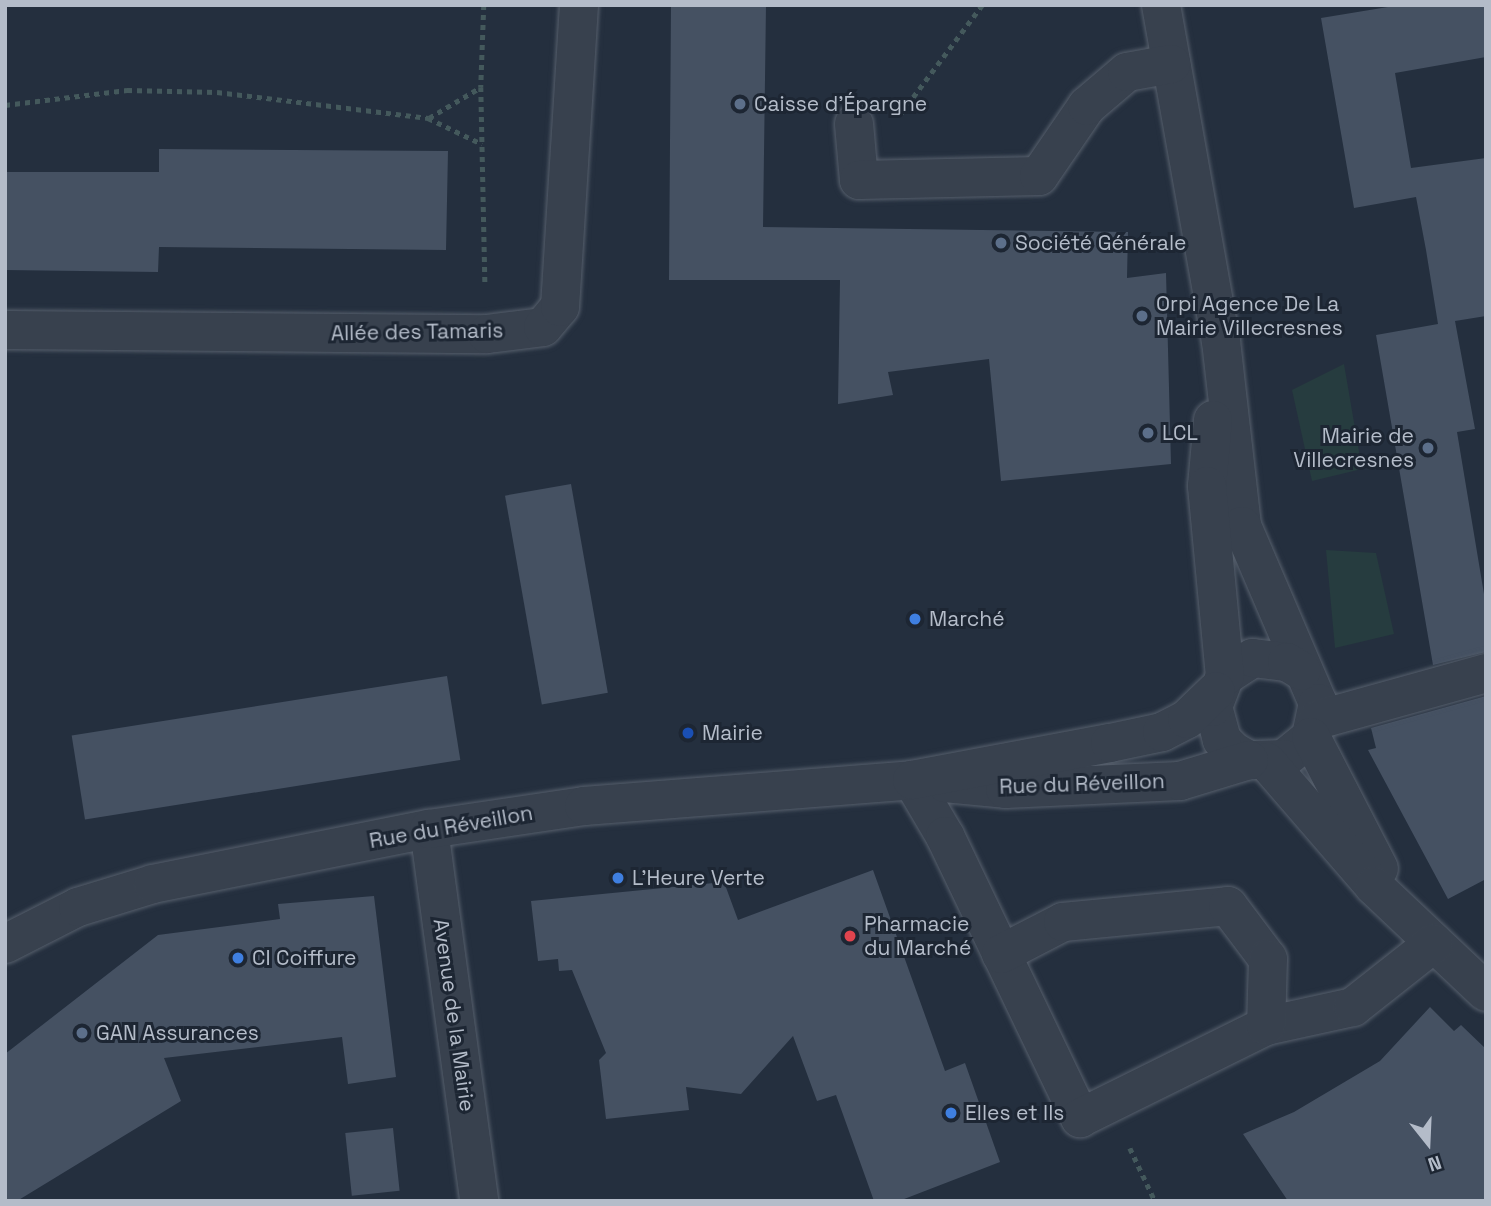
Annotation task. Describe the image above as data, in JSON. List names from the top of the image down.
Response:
{
  "streets": {
    "street": ["Allée des Tamaris", "Rue du Réveillon", "Avenue de la Mairie"]
  },
  "crossings": [
    ["Rue du Réveillon", "Avenue de la Mairie"]
  ],
  "places": [
    "Caisse d'Épargne",
    "Société Générale",
    "Orpi Agence De La Mairie Villecresnes",
    "LCL",
    "Mairie de Villecresnes",
    "Marché",
    "Mairie",
    "L'Heure Verte",
    "Pharmacie du Marché",
    "CI Coiffure",
    "GAN Assurances",
    "Elles et Ils"
  ],
  "north": "bottom"
}
